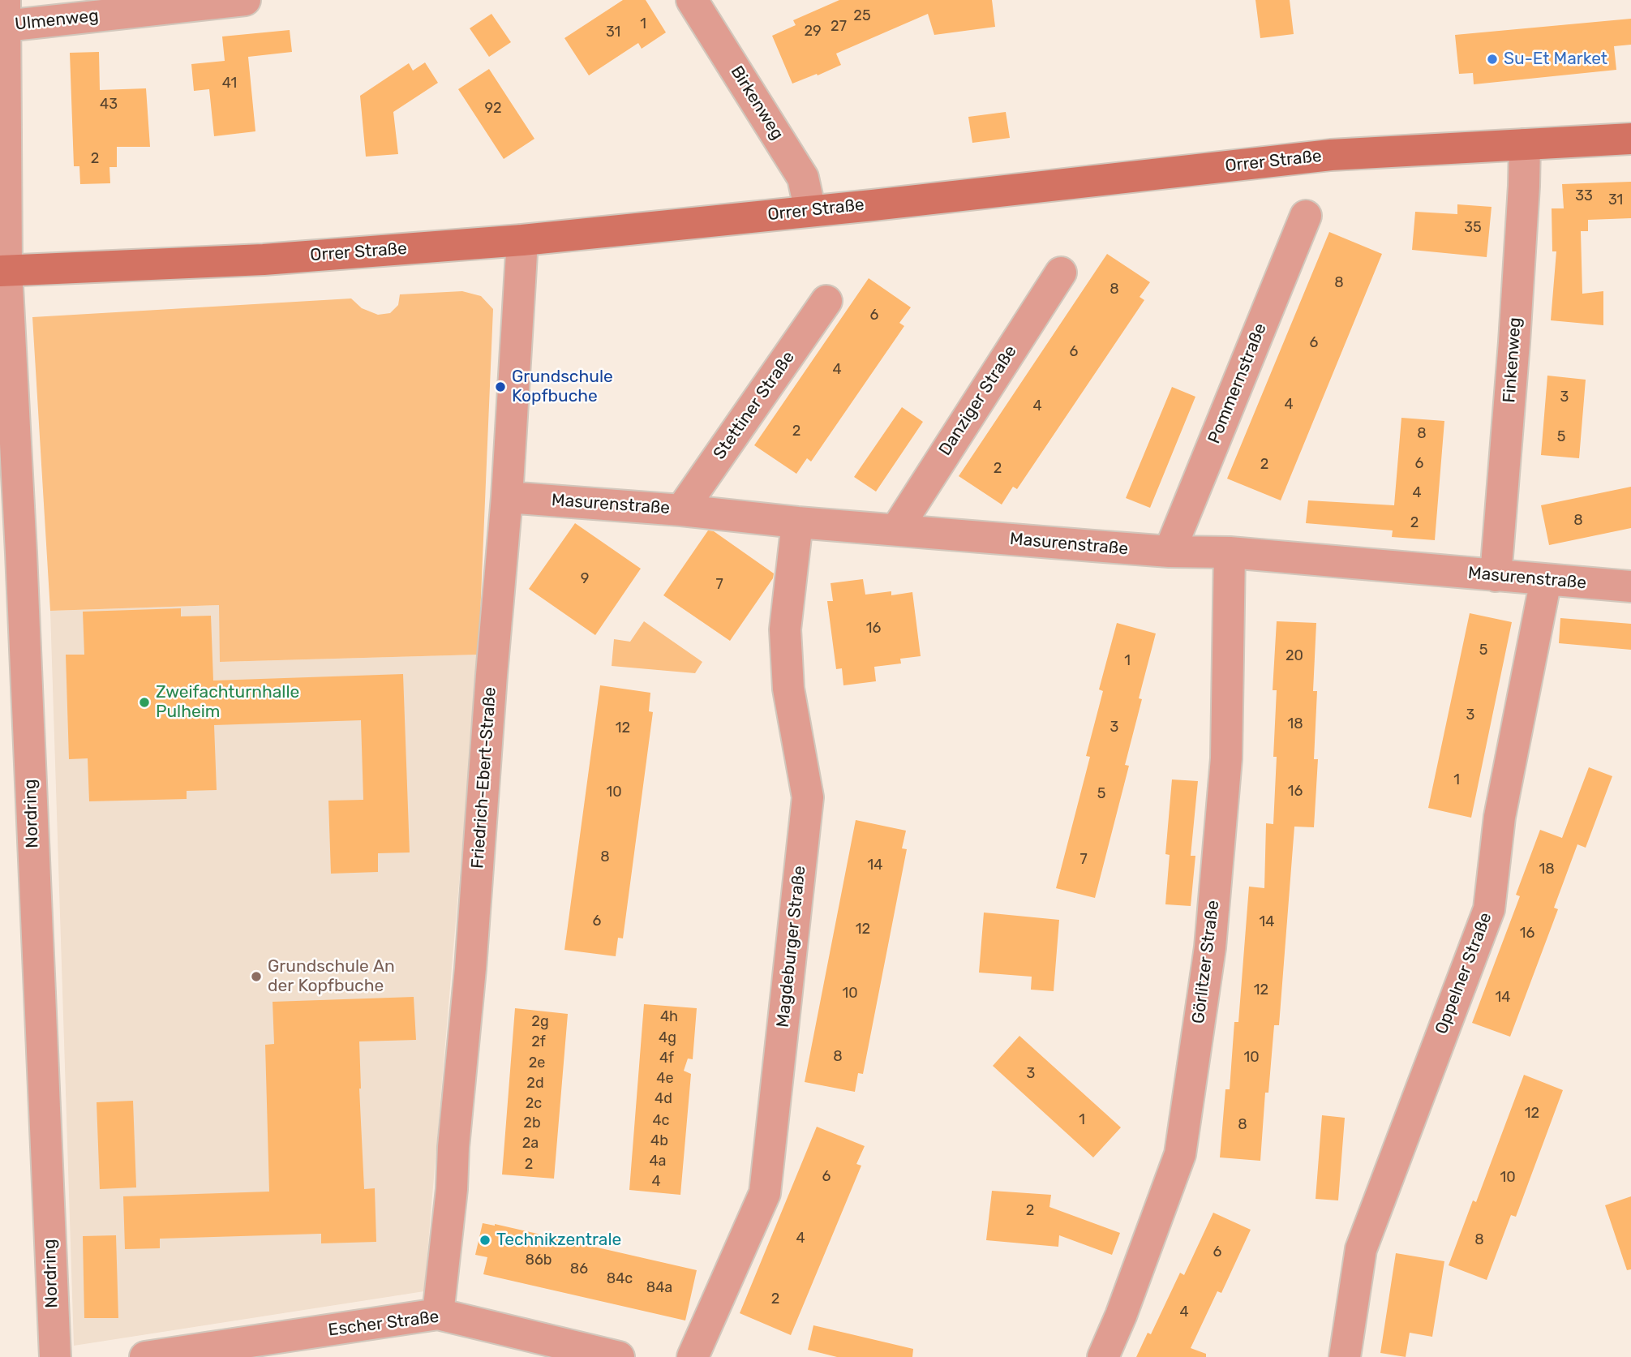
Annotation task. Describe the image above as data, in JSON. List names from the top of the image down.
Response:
{
  "streets": {
    "street": [
      "Ulmenweg",
      "Birkenweg",
      "Orrer Straße",
      "Finkenweg",
      "Pommernstraße",
      "Danziger Straße",
      "Stettiner Straße",
      "Masurenstraße",
      "Friedrich-Ebert-Straße",
      "Nordring",
      "Magdeburger Straße",
      "Görlitzer Straße",
      "Oppelner Straße",
      "Escher Straße"
    ]
  },
  "crossings": [
    ["Ulmenweg", "Nordring"],
    ["Birkenweg", "Orrer Straße"],
    ["Orrer Straße", "Finkenweg"],
    ["Orrer Straße", "Friedrich-Ebert-Straße"],
    ["Orrer Straße", "Nordring"],
    ["Finkenweg", "Masurenstraße"],
    ["Pommernstraße", "Masurenstraße"],
    ["Danziger Straße", "Masurenstraße"],
    ["Stettiner Straße", "Masurenstraße"],
    ["Masurenstraße", "Friedrich-Ebert-Straße"],
    ["Masurenstraße", "Magdeburger Straße"],
    ["Masurenstraße", "Görlitzer Straße"],
    ["Masurenstraße", "Oppelner Straße"],
    ["Friedrich-Ebert-Straße", "Escher Straße"]
  ],
  "places": [
    "Su-Et Market",
    "Grundschule Kopfbuche",
    "Zweifachturnhalle Pulheim",
    "Grundschule An der Kopfbuche",
    "Technikzentrale"
  ],
  "house_numbers": [
    "25",
    "1",
    "27",
    "29",
    "31",
    "41",
    "43",
    "92",
    "2",
    "33",
    "31",
    "35",
    "8",
    "8",
    "6",
    "6",
    "6",
    "4",
    "3",
    "4",
    "4",
    "2",
    "8",
    "5",
    "6",
    "2",
    "2",
    "4",
    "8",
    "2",
    "9",
    "7",
    "16",
    "5",
    "20",
    "1",
    "3",
    "18",
    "3",
    "12",
    "1",
    "16",
    "10",
    "5",
    "8",
    "7",
    "14",
    "18",
    "6",
    "14",
    "12",
    "16",
    "12",
    "10",
    "14",
    "4h",
    "2g",
    "4g",
    "2f",
    "8",
    "10",
    "4f",
    "2e",
    "3",
    "4e",
    "2d",
    "4d",
    "2c",
    "12",
    "1",
    "4c",
    "2b",
    "8",
    "4b",
    "2a",
    "4a",
    "2",
    "6",
    "10",
    "4",
    "2",
    "4",
    "8",
    "6",
    "86b",
    "86",
    "84c",
    "84a",
    "2",
    "4"
  ]
}
